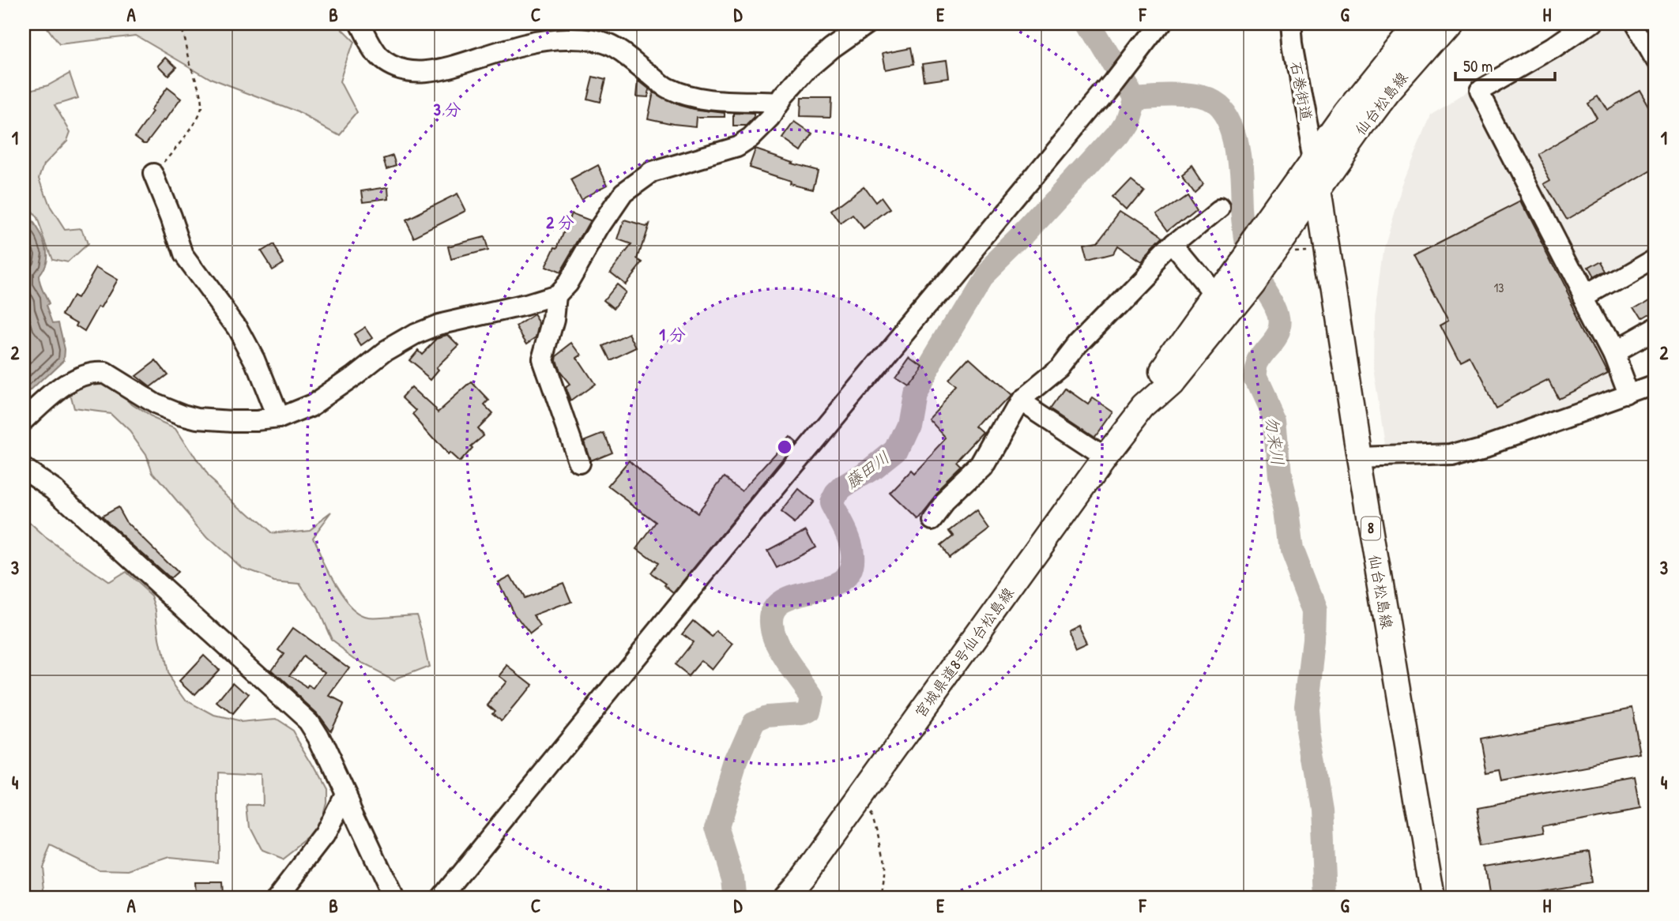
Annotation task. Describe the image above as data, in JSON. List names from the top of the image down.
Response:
{
  "streets": {
    "main road": ["仙台松島線", "8", "宮城県道8号仙台松島線"],
    "street": ["石巻街道"]
  },
  "crossings": [
    ["石巻街道", "仙台松島線"],
    ["仙台松島線", "宮城県道8号仙台松島線"]
  ],
  "water": ["勿来川", "藤田川"],
  "house_numbers": ["13"],
  "scale_bar": "50 m",
  "grid": {
    "columns": [
      "A",
      "B",
      "C",
      "D",
      "E",
      "F",
      "G",
      "H"
    ],
    "rows": [
      "1",
      "2",
      "3",
      "4"
    ]
  },
  "rings": ["3 分", "2 分", "1 分"]
}
